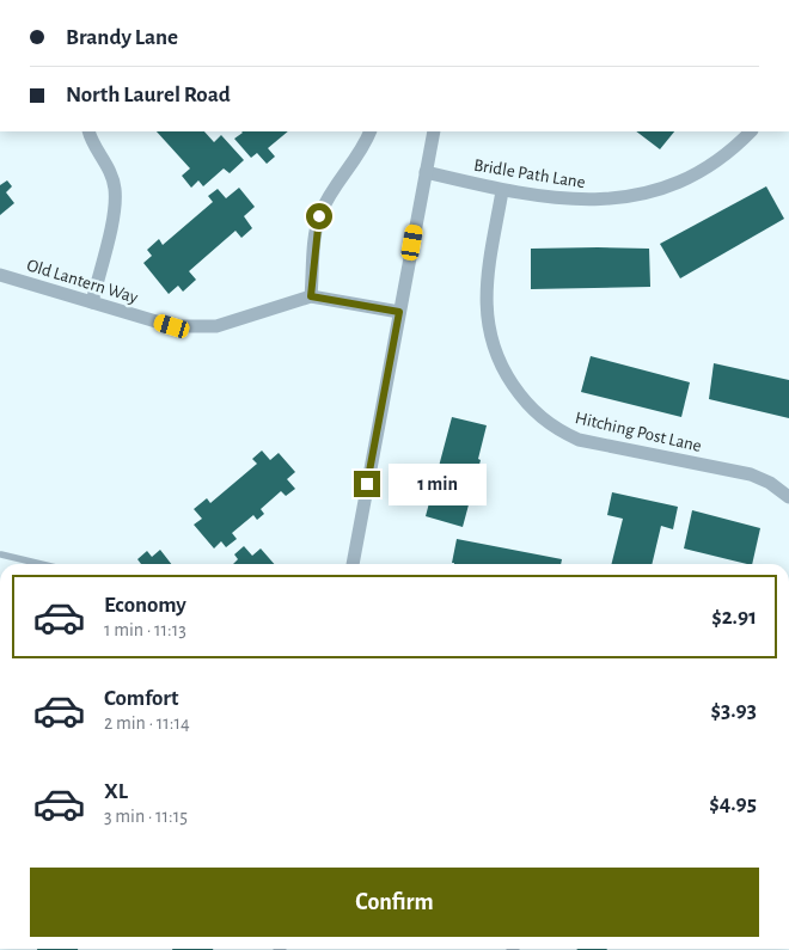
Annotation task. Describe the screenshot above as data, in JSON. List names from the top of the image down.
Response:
{
  "streets": {
    "street": ["Bridle Path Lane", "Old Lantern Way", "Hitching Post Lane"]
  },
  "crossings": [
    ["Bridle Path Lane", "Hitching Post Lane"]
  ],
  "page": {
    "banner": ["Brandy Lane", "North Laurel Road"],
    "bubble": "1 min",
    "list": [
      {
        "name": "Economy",
        "note": "1 min · 11:13",
        "value": "$2.91"
      },
      {
        "name": "Comfort",
        "note": "2 min · 11:14",
        "value": "$3.93"
      },
      {
        "name": "XL",
        "note": "3 min · 11:15",
        "value": "$4.95"
      }
    ],
    "buttons": "Confirm"
  }
}
